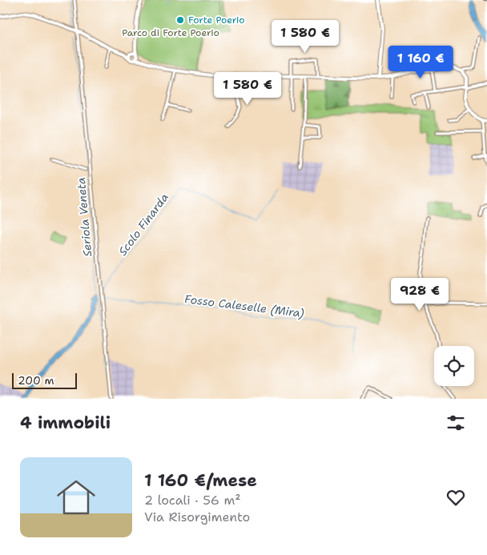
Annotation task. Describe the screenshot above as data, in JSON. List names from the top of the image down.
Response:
{
  "water": ["Seriola Veneta", "Scolo Finarda", "Fosso Caleselle (Mira)"],
  "parks": ["Parco di Forte Poerio"],
  "places": ["Forte Poerio"],
  "scale_bar": "200 m",
  "page": {
    "price": [
      "1 580 €",
      "1 160 €",
      "1 580 €",
      "928 €"
    ],
    "scale": "200 m",
    "heading": "4 immobili",
    "list": [
      {
        "name": "1 160 €/mese",
        "note": "2 locali · 56 m² · Via Risorgimento"
      }
    ]
  }
}
